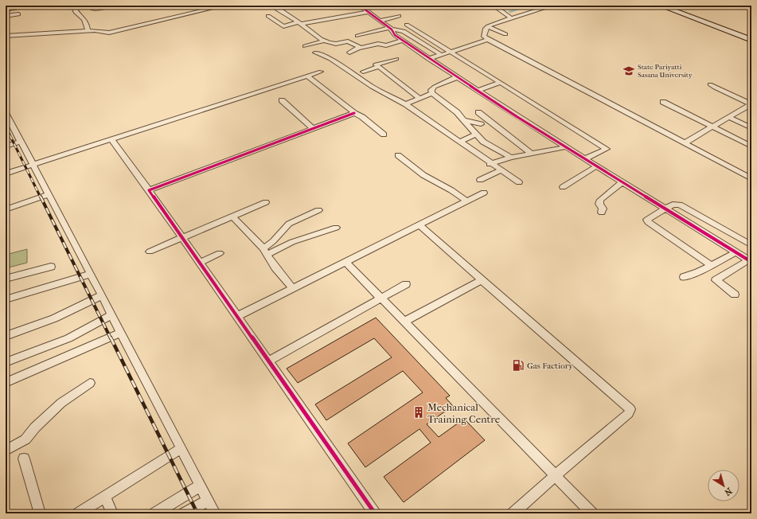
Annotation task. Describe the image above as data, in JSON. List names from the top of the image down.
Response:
{
  "places": {
    "school or university": ["State Pariyatti Sasana University"],
    "fuel station": ["Gas Factiory"],
    "building": ["Mechanical Training Centre"]
  },
  "north": "bottom right"
}
